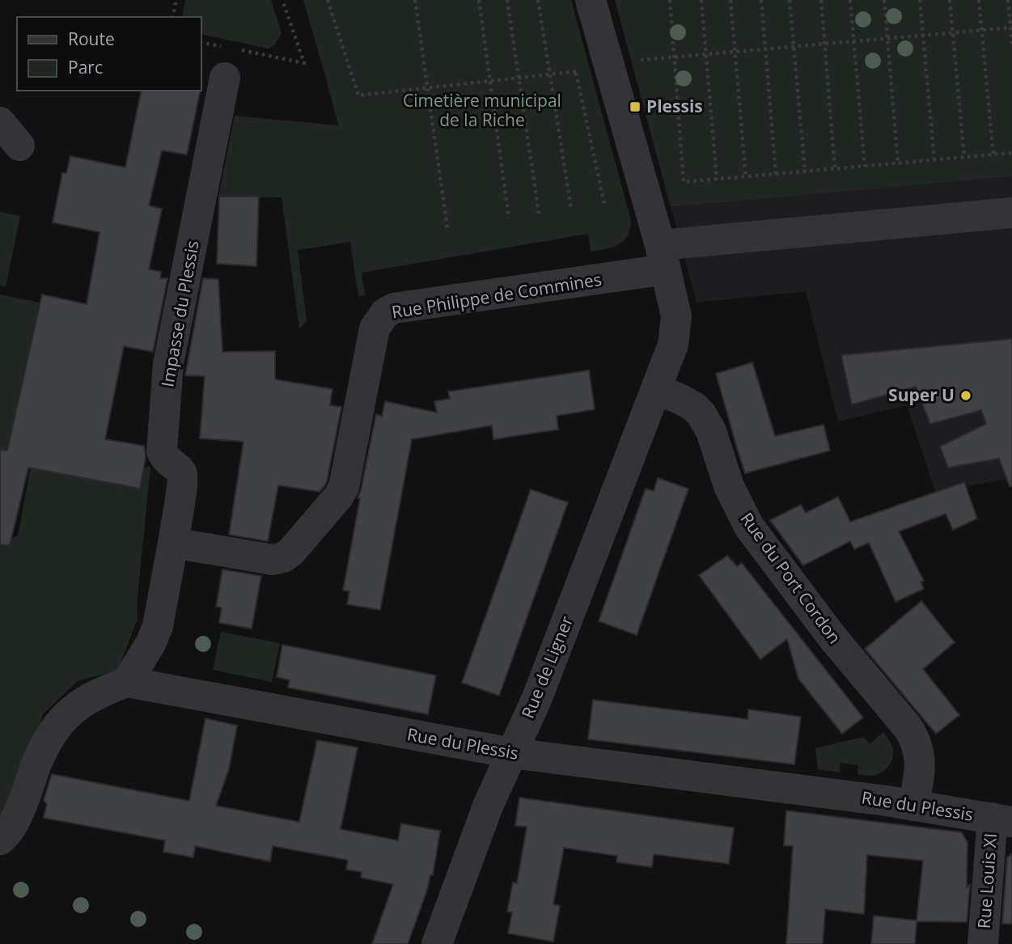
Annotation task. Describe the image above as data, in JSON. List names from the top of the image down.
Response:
{
  "streets": {
    "street": [
      "Rue Philippe de Commines",
      "Impasse du Plessis",
      "Rue du Port Cordon",
      "Rue de Ligner",
      "Rue du Plessis",
      "Rue Louis XI"
    ]
  },
  "crossings": [
    ["Rue Philippe de Commines", "Impasse du Plessis"],
    ["Rue du Port Cordon", "Rue de Ligner"],
    ["Rue du Port Cordon", "Rue du Plessis"],
    ["Rue de Ligner", "Rue du Plessis"],
    ["Rue du Plessis", "Rue Louis XI"]
  ],
  "parks": ["Cimetière municipal de la Riche"],
  "places": {
    "transit": ["Plessis"],
    "other": ["Super U"]
  },
  "legend": ["Route", "Parc"]
}
